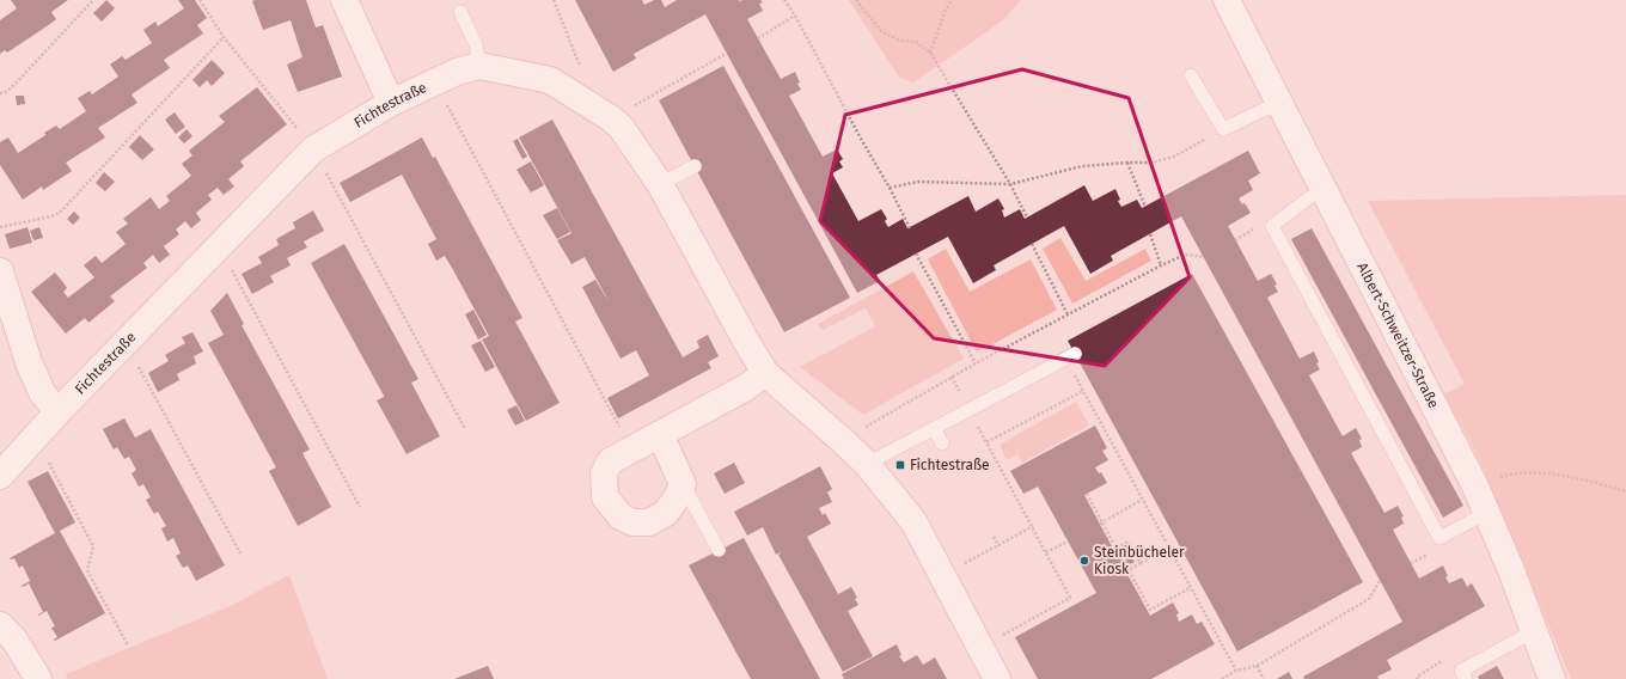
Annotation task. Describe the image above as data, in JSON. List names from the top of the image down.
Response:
{
  "streets": {
    "street": ["Fichtestraße", "Albert-Schweitzer-Straße"]
  },
  "places": {
    "transit": ["Fichtestraße"],
    "other": ["Steinbücheler Kiosk"]
  }
}
